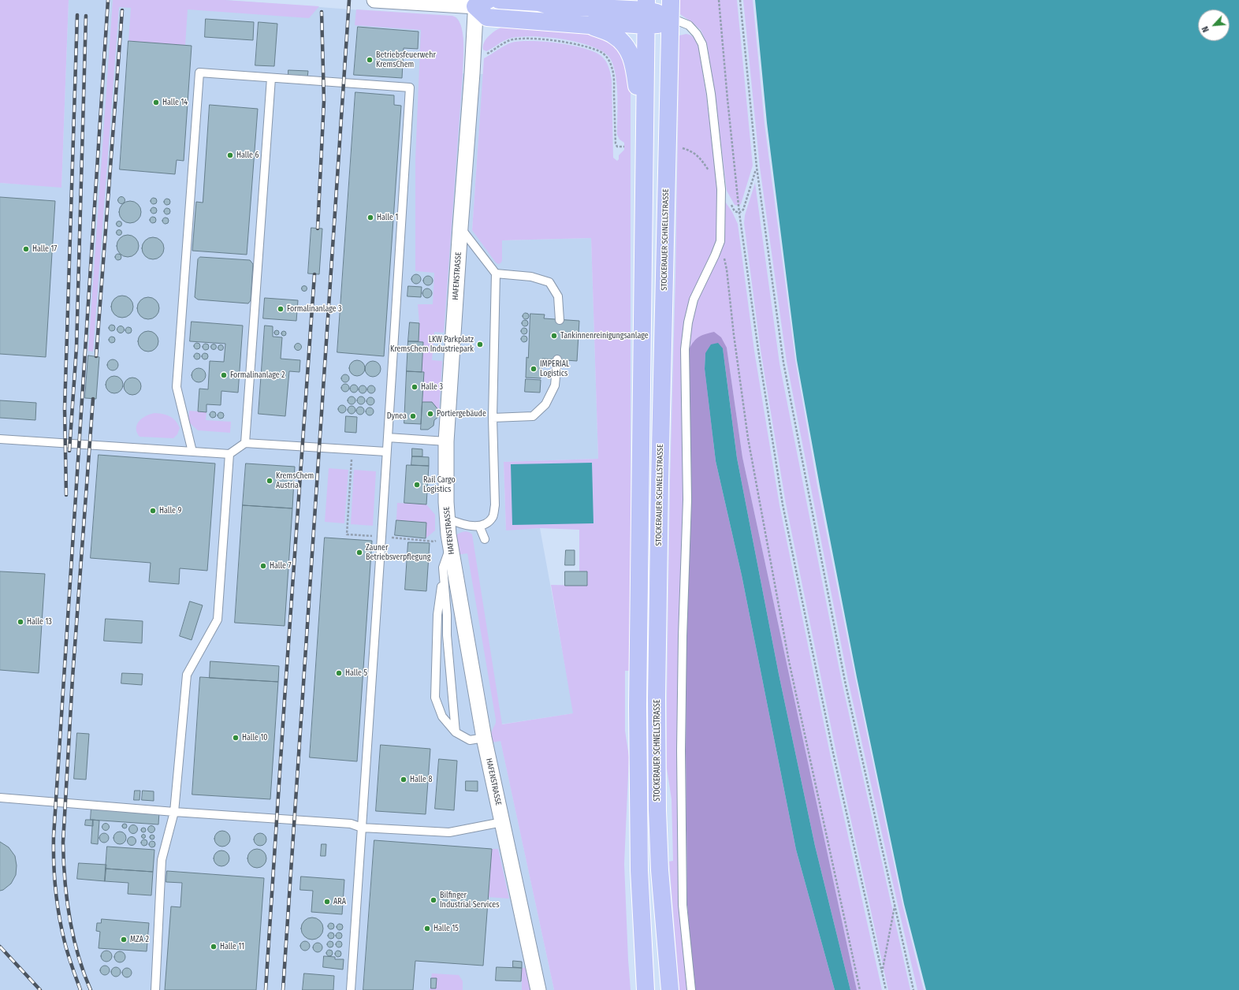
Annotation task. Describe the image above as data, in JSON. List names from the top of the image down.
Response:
{
  "streets": {
    "highway": ["STOCKERAUER SCHNELLSTRASSE"],
    "street": ["HAFENSTRASSE"]
  },
  "places": [
    "Betriebsfeuerwehr KremsChem",
    "Halle 14",
    "Halle 6",
    "Halle 1",
    "Halle 17",
    "Formalinanlage 3",
    "Tankinnenreinigungsanlage",
    "LKW Parkplatz KremsChem Industriepark",
    "IMPERIAL Logistics",
    "Formalinanlage 2",
    "Halle 3",
    "Portiergebäude",
    "Dynea",
    "KremsChem Austria",
    "Rail Cargo Logistics",
    "Halle 9",
    "Zauner Betriebsverpflegung",
    "Halle 7",
    "Halle 13",
    "Halle 5",
    "Halle 10",
    "Halle 8",
    "Bilfinger Industrial Services",
    "ARA",
    "Halle 15",
    "MZA 2",
    "Halle 11"
  ],
  "north": "bottom left"
}
